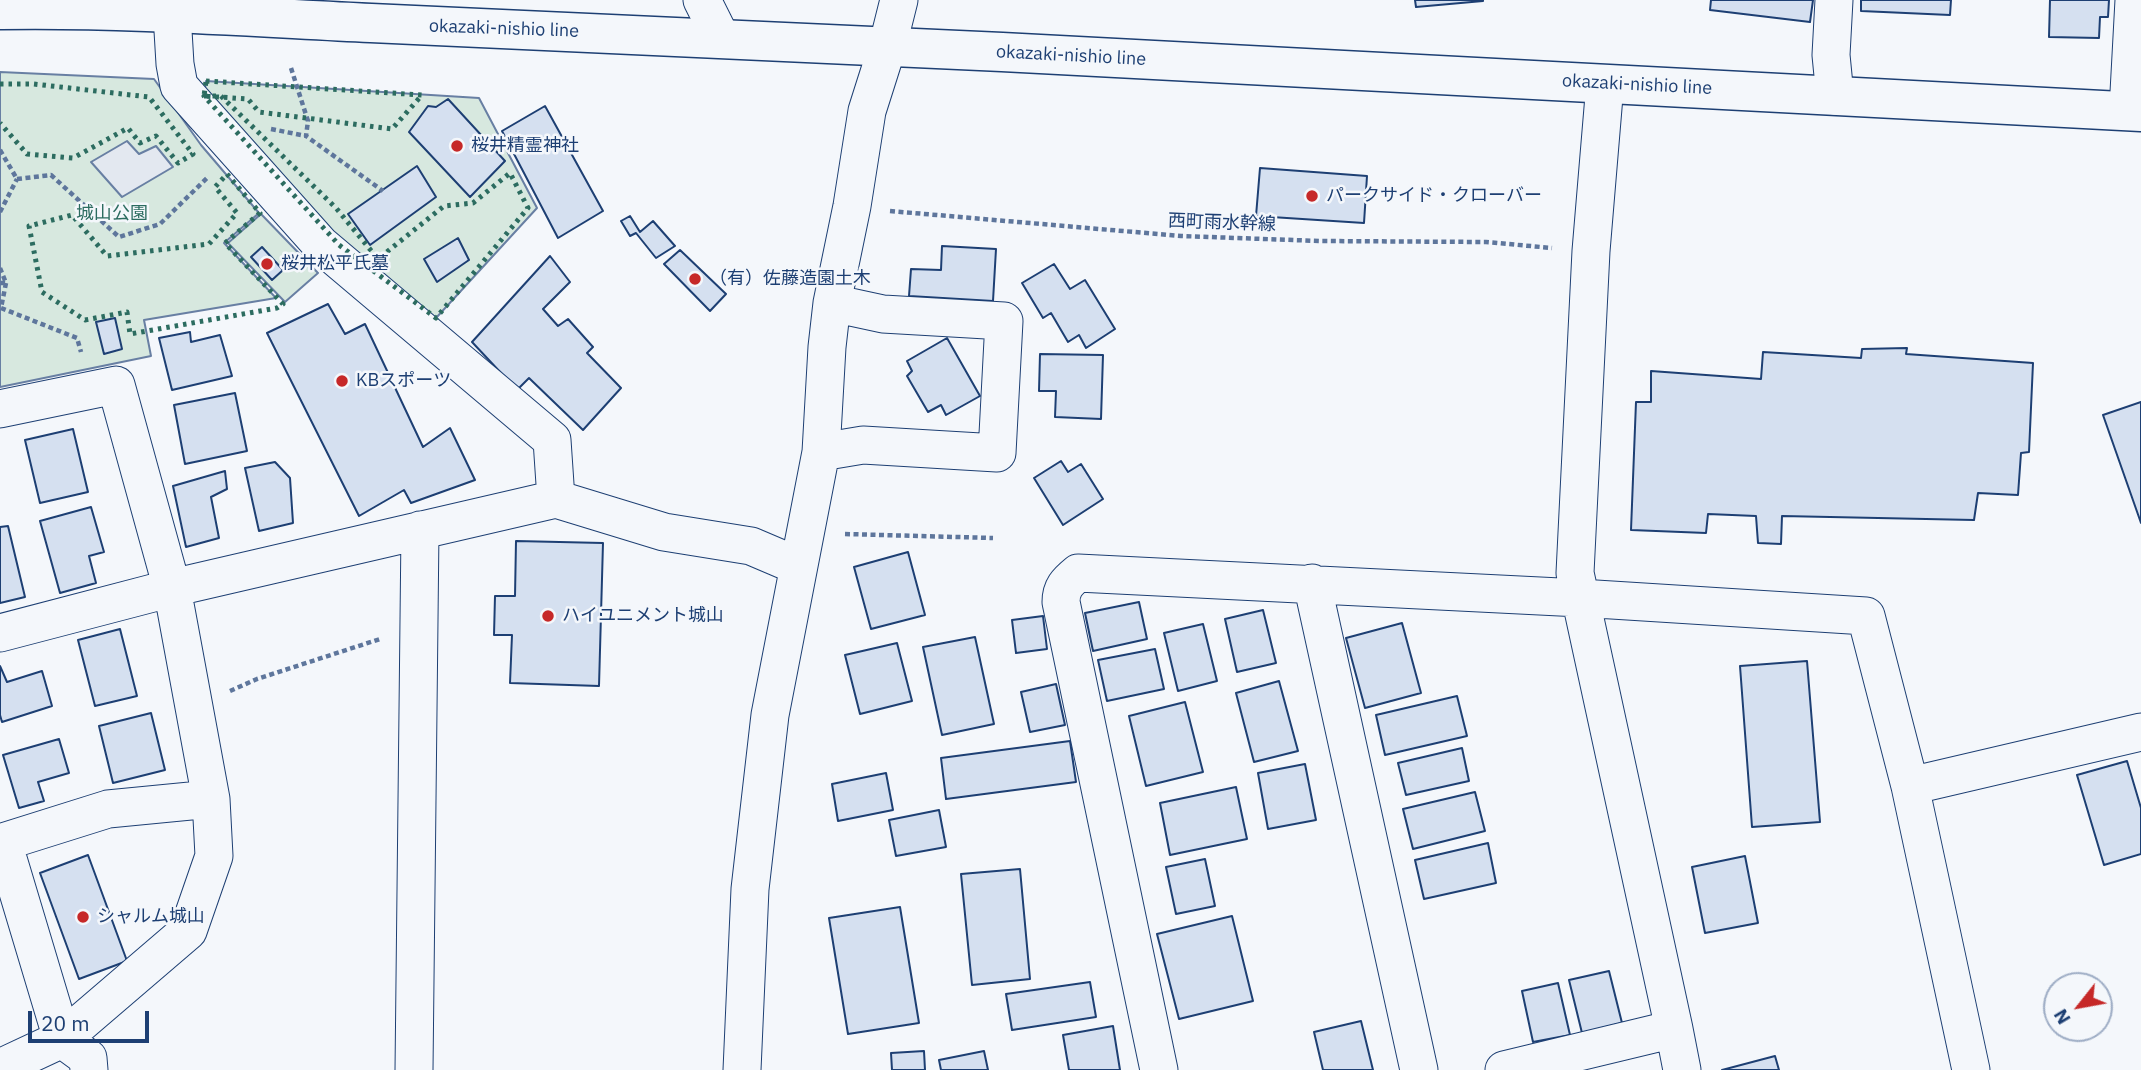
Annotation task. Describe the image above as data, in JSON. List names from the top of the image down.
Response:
{
  "streets": {
    "main road": ["okazaki-nishio line"],
    "path": ["西町雨水幹線"]
  },
  "parks": ["城山公園"],
  "places": [
    "桜井精霊神社",
    "パークサイド・クローバー",
    "桜井松平氏墓",
    "（有）佐藤造園土木",
    "KBスポーツ",
    "ハイユニメント城山",
    "シャルム城山"
  ],
  "scale_bar": "20 m",
  "north": "bottom left"
}
